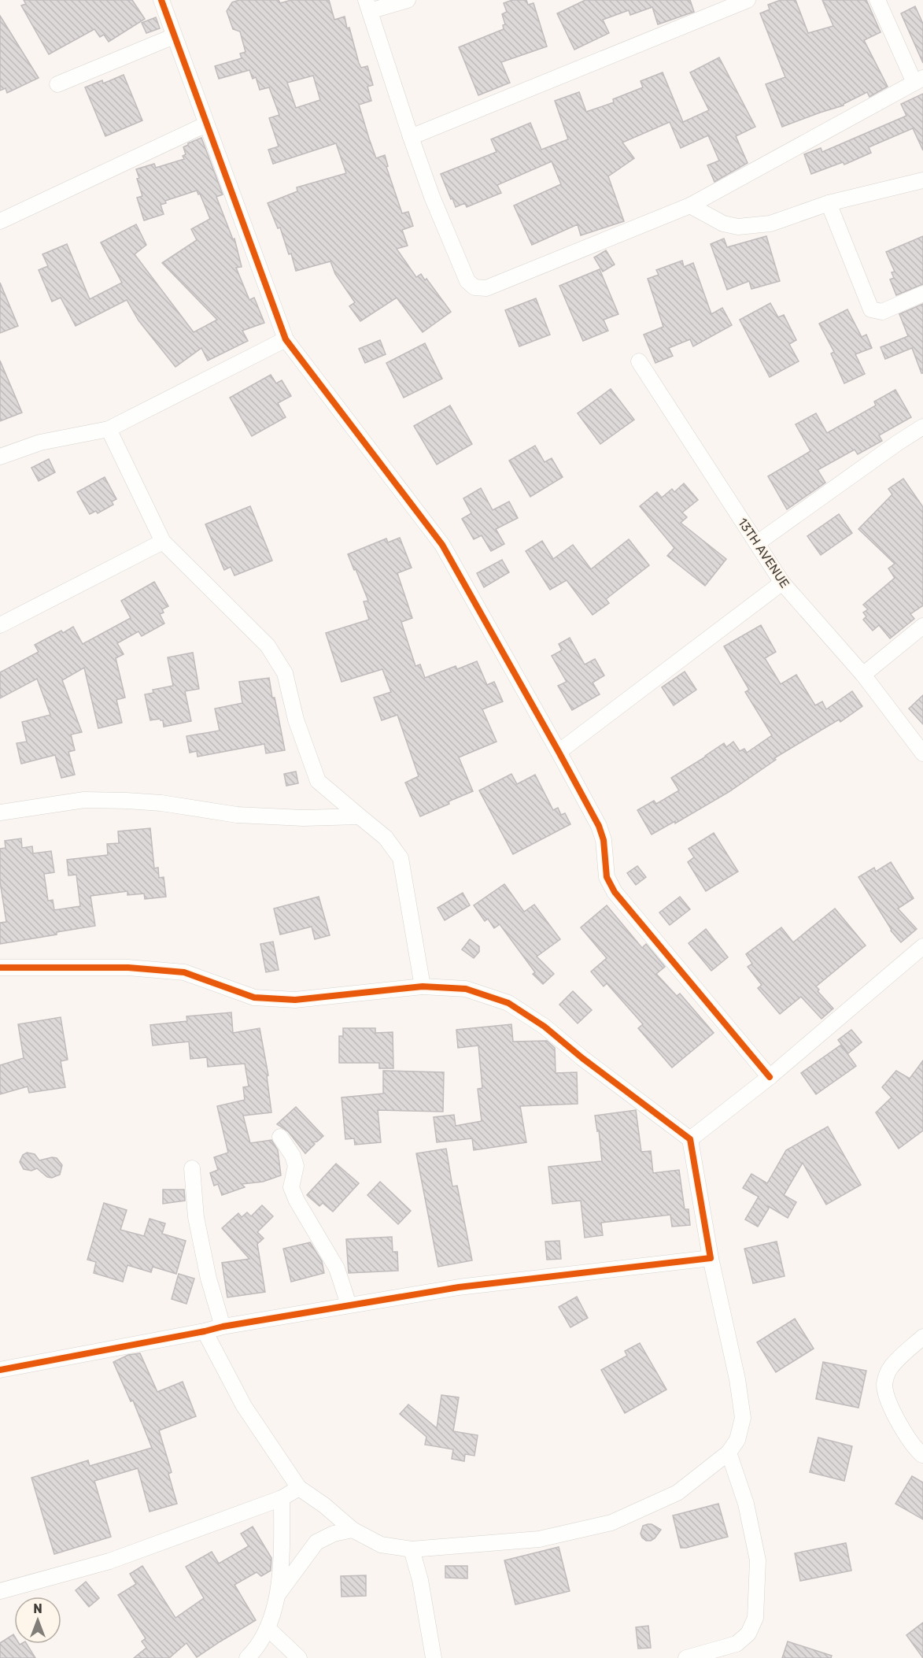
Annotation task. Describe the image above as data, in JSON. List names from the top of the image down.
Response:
{
  "streets": {
    "street": ["13TH AVENUE"]
  },
  "north": "top"
}
